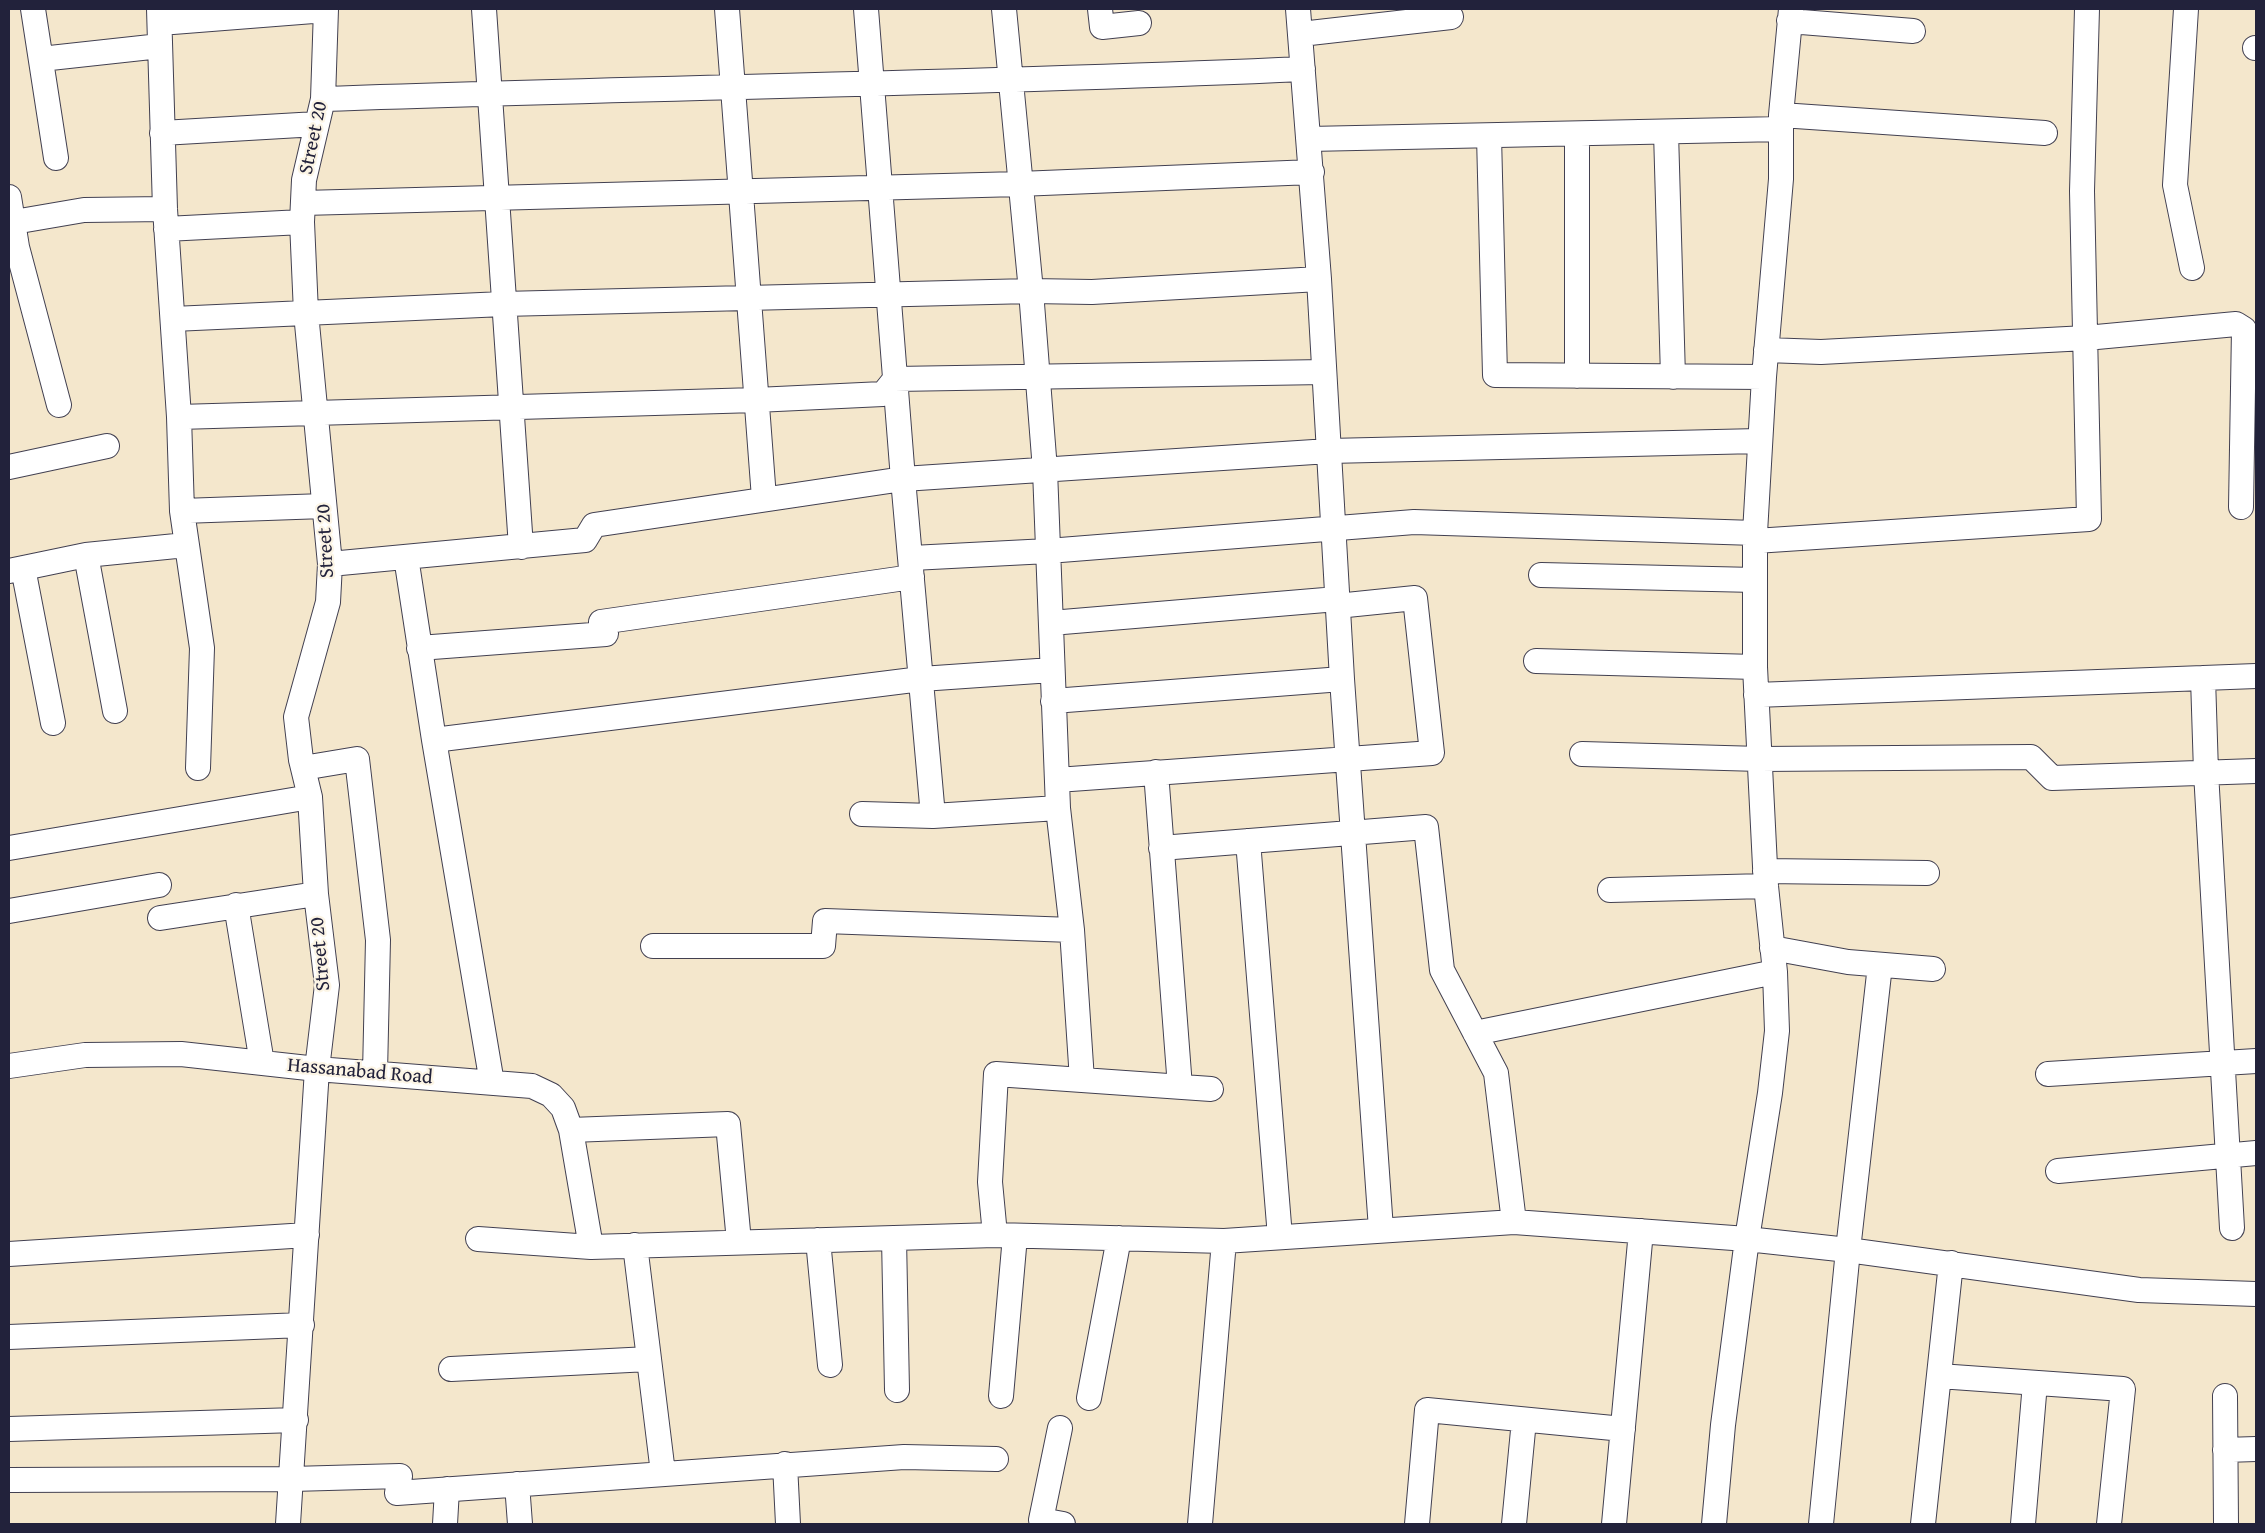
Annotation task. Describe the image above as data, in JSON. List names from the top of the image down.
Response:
{
  "streets": {
    "street": ["Street 20", "Hassanabad Road"]
  },
  "crossings": [
    ["Street 20", "Hassanabad Road"]
  ]
}
